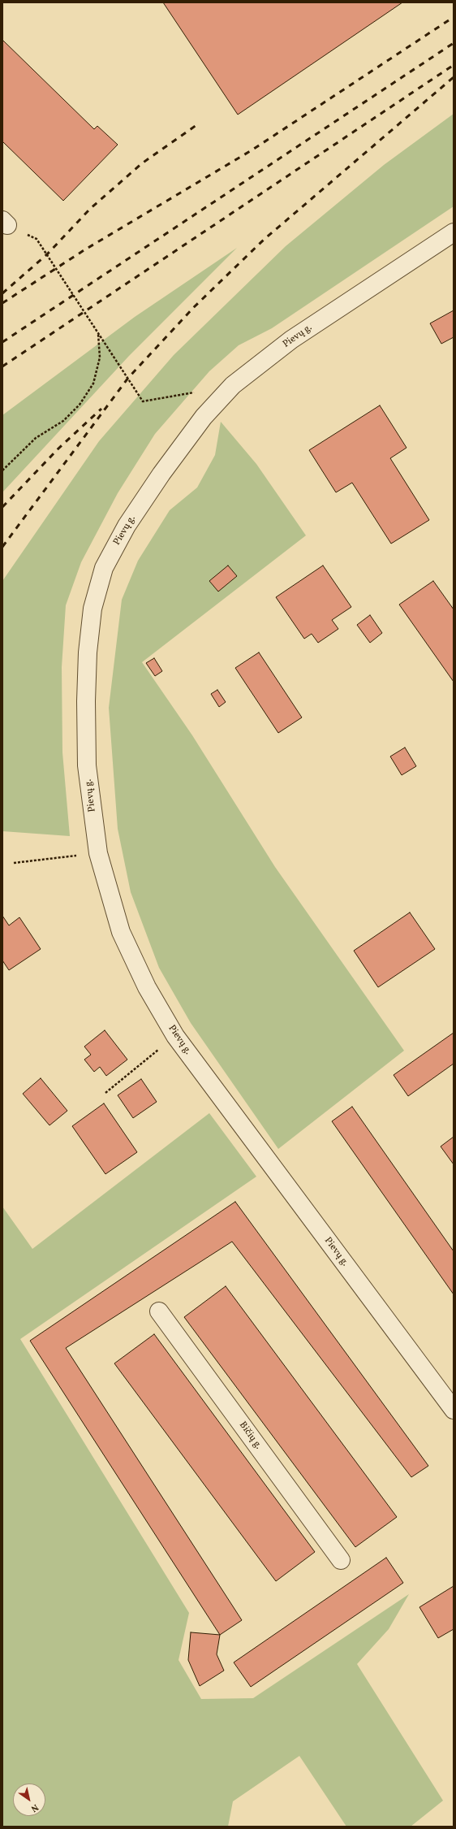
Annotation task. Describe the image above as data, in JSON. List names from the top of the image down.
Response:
{
  "streets": {
    "street": ["Pievų g.", "Bičių g."]
  },
  "north": "bottom right"
}
